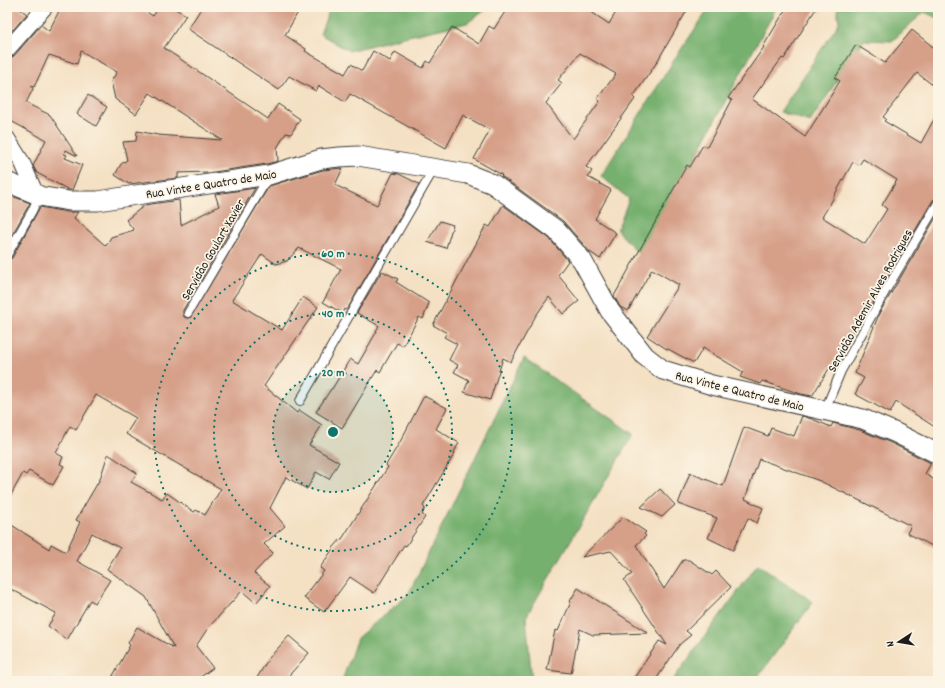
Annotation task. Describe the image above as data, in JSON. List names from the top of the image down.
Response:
{
  "streets": {
    "street": ["Rua Vinte e Quatro de Maio"],
    "lane": ["Servidão Goulart Xavier", "Servidão Ademir Alves Rodrigues"]
  },
  "crossings": [
    ["Rua Vinte e Quatro de Maio", "Servidão Goulart Xavier"],
    ["Rua Vinte e Quatro de Maio", "Servidão Ademir Alves Rodrigues"]
  ],
  "north": "left",
  "rings": ["60 m", "40 m", "20 m"]
}
